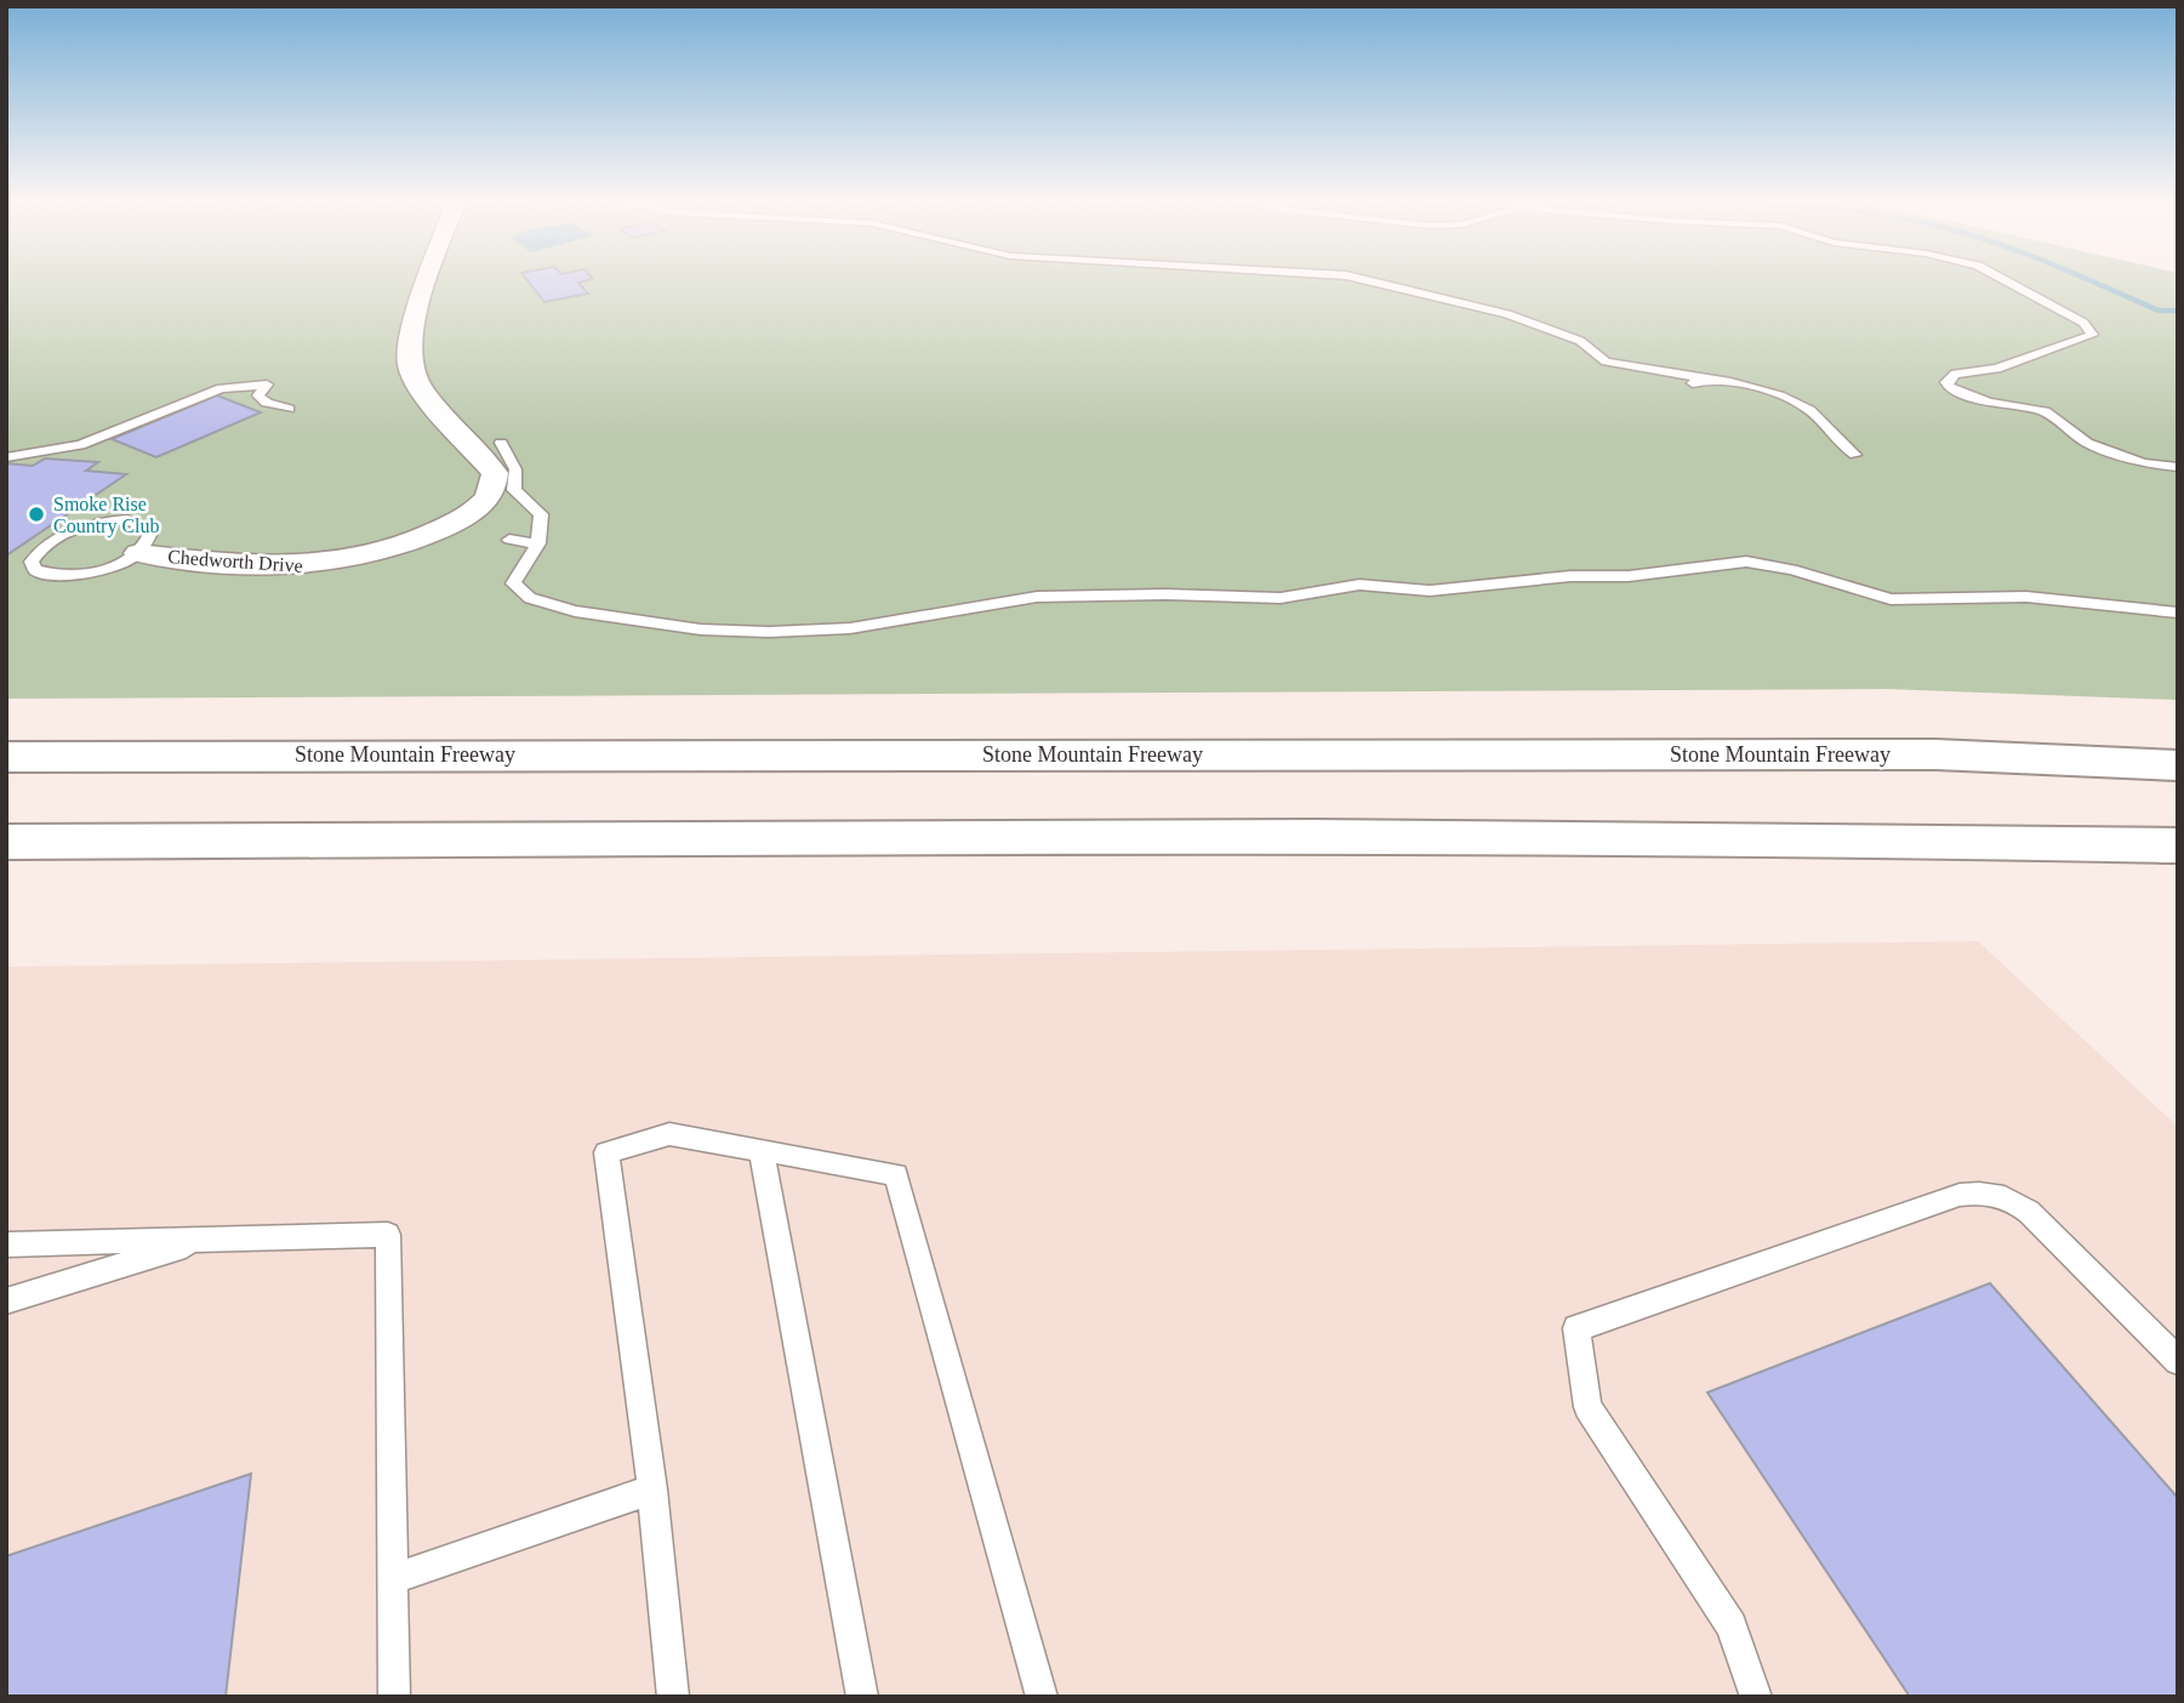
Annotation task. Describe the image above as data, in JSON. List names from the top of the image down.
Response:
{
  "streets": {
    "highway": ["Stone Mountain Freeway"],
    "street": ["Chedworth Drive"]
  },
  "places": ["Smoke Rise Country Club"]
}
